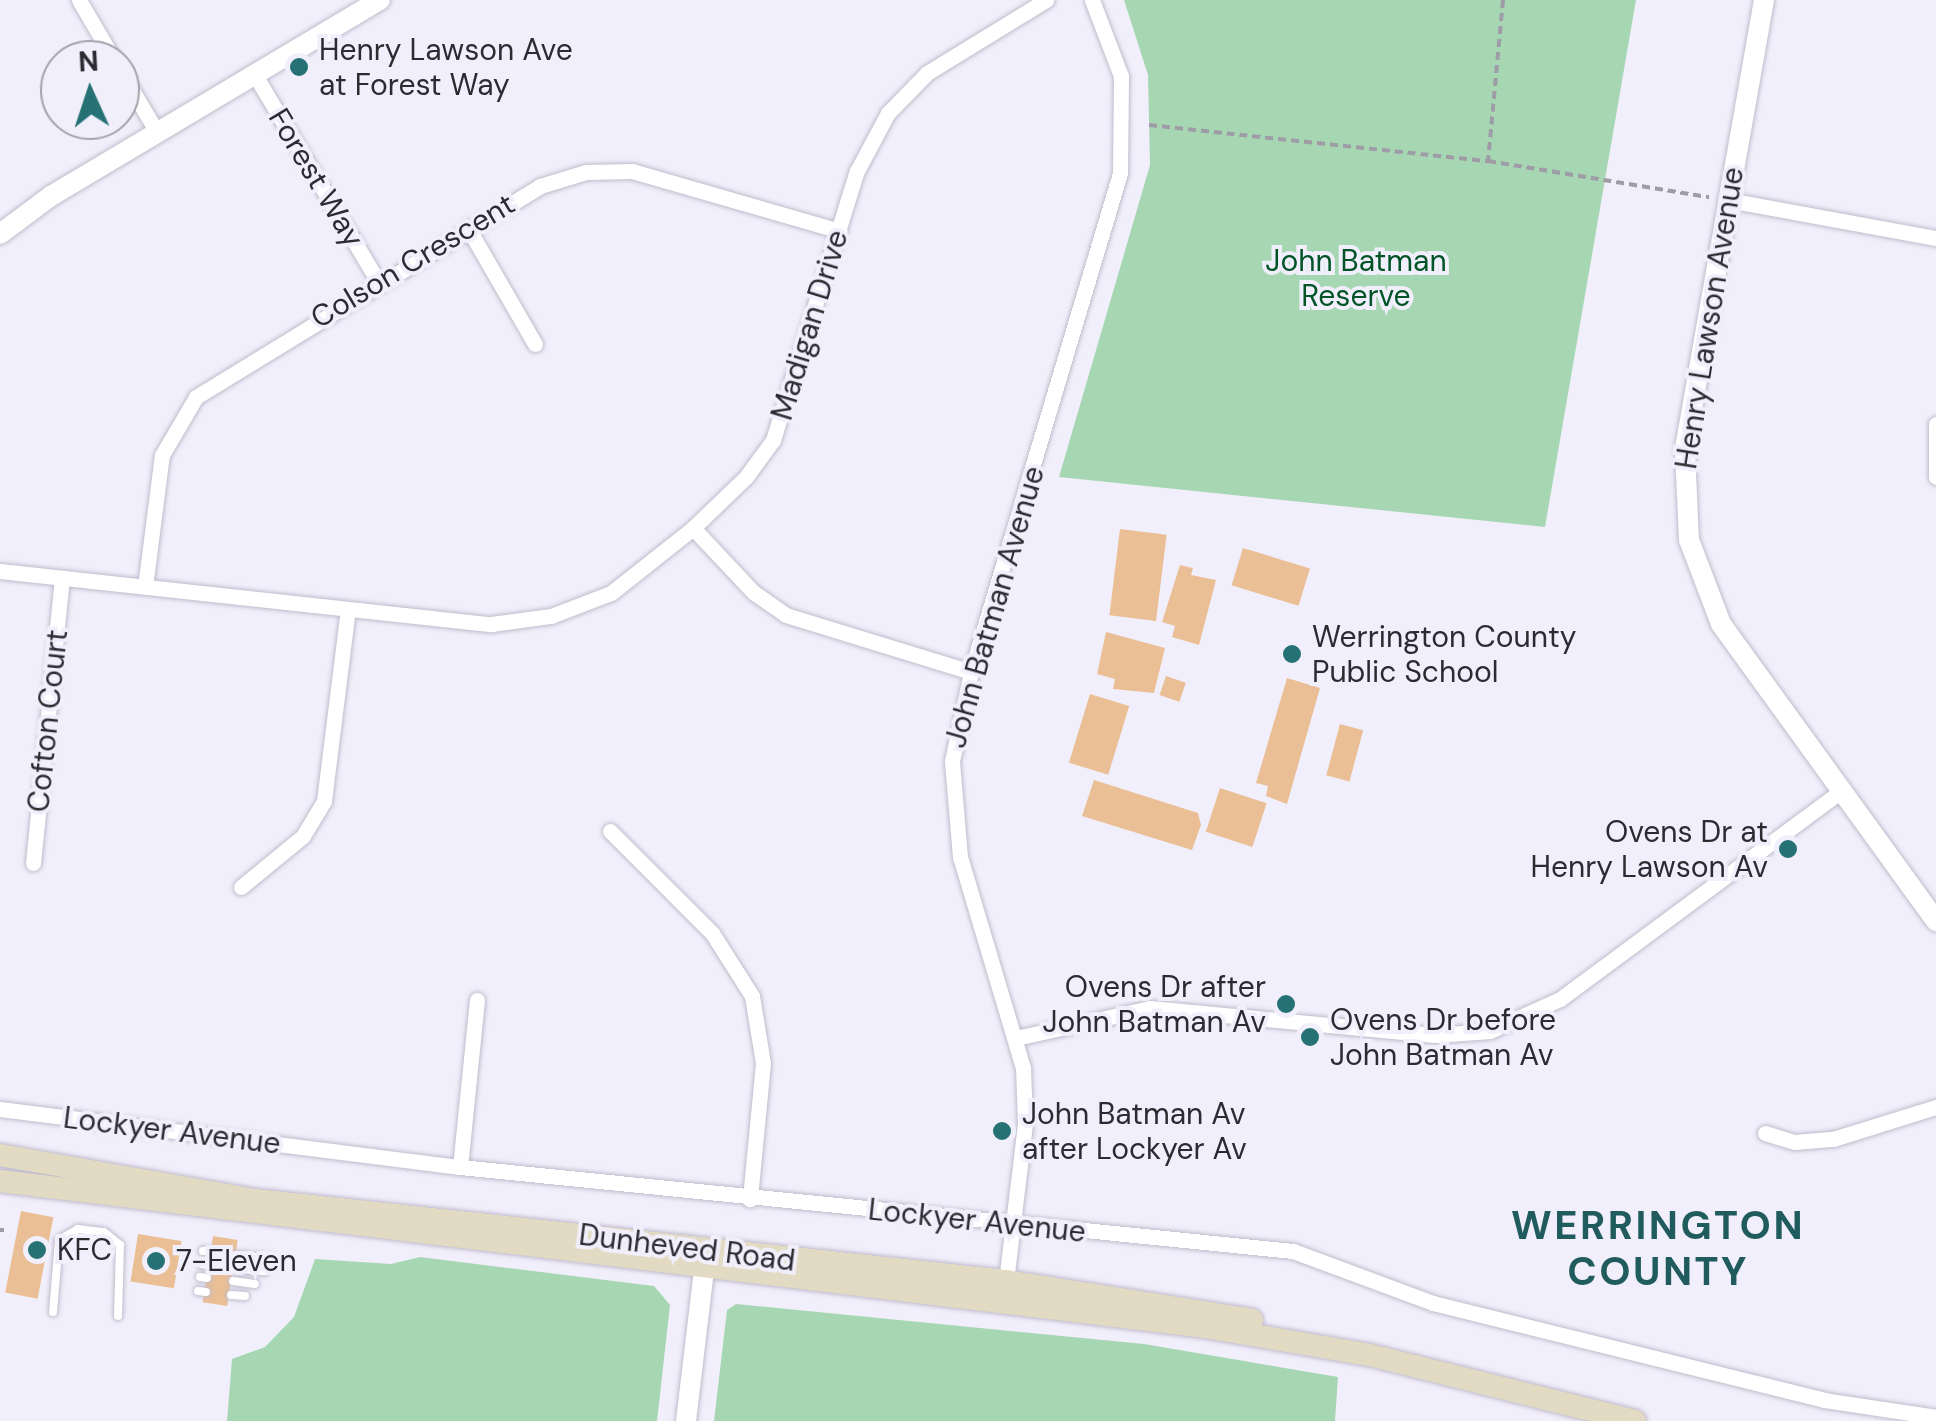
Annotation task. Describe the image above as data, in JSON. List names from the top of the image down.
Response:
{
  "streets": {
    "main road": ["Dunheved Road"],
    "street": [
      "Forest Way",
      "Colson Crescent",
      "Henry Lawson Avenue",
      "Madigan Drive",
      "John Batman Avenue",
      "Cofton Court",
      "Lockyer Avenue"
    ]
  },
  "crossings": [
    ["Forest Way", "Colson Crescent"],
    ["Colson Crescent", "Madigan Drive"],
    ["Madigan Drive", "Cofton Court"],
    ["John Batman Avenue", "Lockyer Avenue"],
    ["John Batman Avenue", "Dunheved Road"]
  ],
  "districts": ["WERRINGTON COUNTY"],
  "parks": ["John Batman Reserve"],
  "places": [
    "Henry Lawson Ave at Forest Way",
    "Werrington County Public School",
    "Ovens Dr at Henry Lawson Av",
    "Ovens Dr after John Batman Av",
    "Ovens Dr before John Batman Av",
    "John Batman Av after Lockyer Av",
    "KFC",
    "7-Eleven"
  ],
  "north": "top"
}
